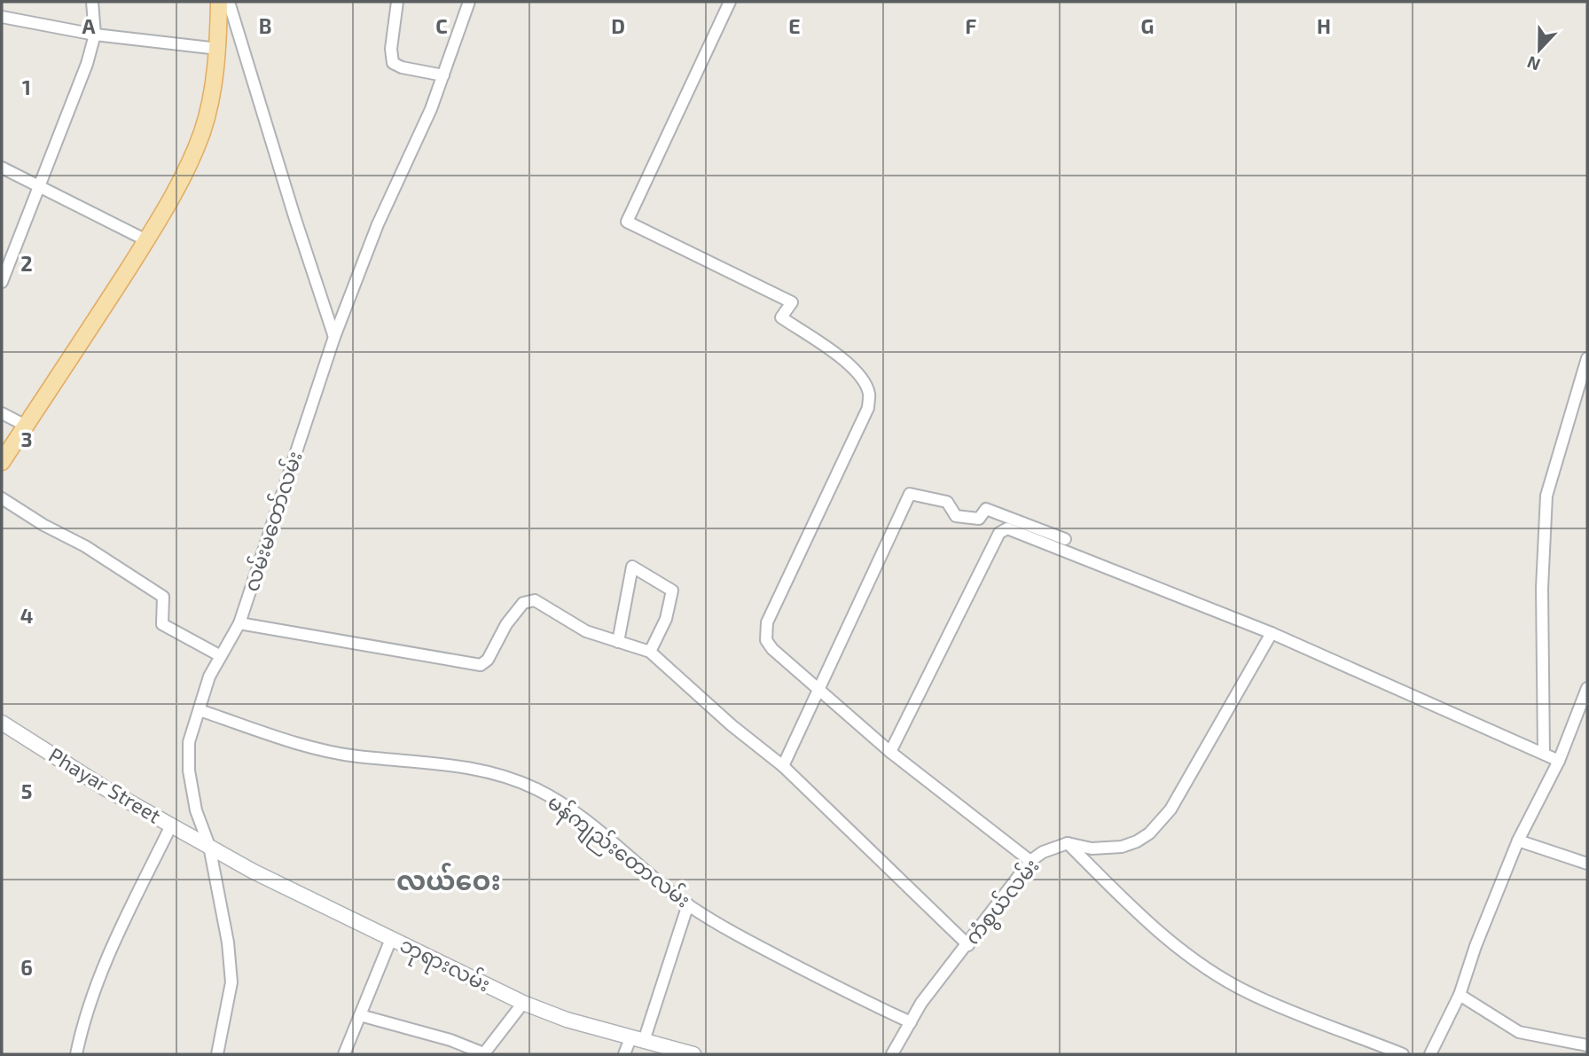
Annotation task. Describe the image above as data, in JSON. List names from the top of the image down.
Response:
{
  "streets": {
    "street": [
      "လမ်းမတော်လမ်း",
      "Phayar Street",
      "မန်ကျည်းတောလမ်း",
      "ကံစွယ်လမ်း",
      "ဘုရားလမ်း"
    ]
  },
  "crossings": [
    ["လမ်းမတော်လမ်း", "Phayar Street"],
    ["လမ်းမတော်လမ်း", "မန်ကျည်းတောလမ်း"],
    ["လမ်းမတော်လမ်း", "ဘုရားလမ်း"],
    ["Phayar Street", "ဘုရားလမ်း"],
    ["မန်ကျည်းတောလမ်း", "ကံစွယ်လမ်း"]
  ],
  "districts": ["လယ်ဝေး"],
  "north": "bottom",
  "grid": {
    "columns": [
      "A",
      "B",
      "C",
      "D",
      "E",
      "F",
      "G",
      "H"
    ],
    "rows": [
      "1",
      "2",
      "3",
      "4",
      "5",
      "6"
    ]
  }
}
